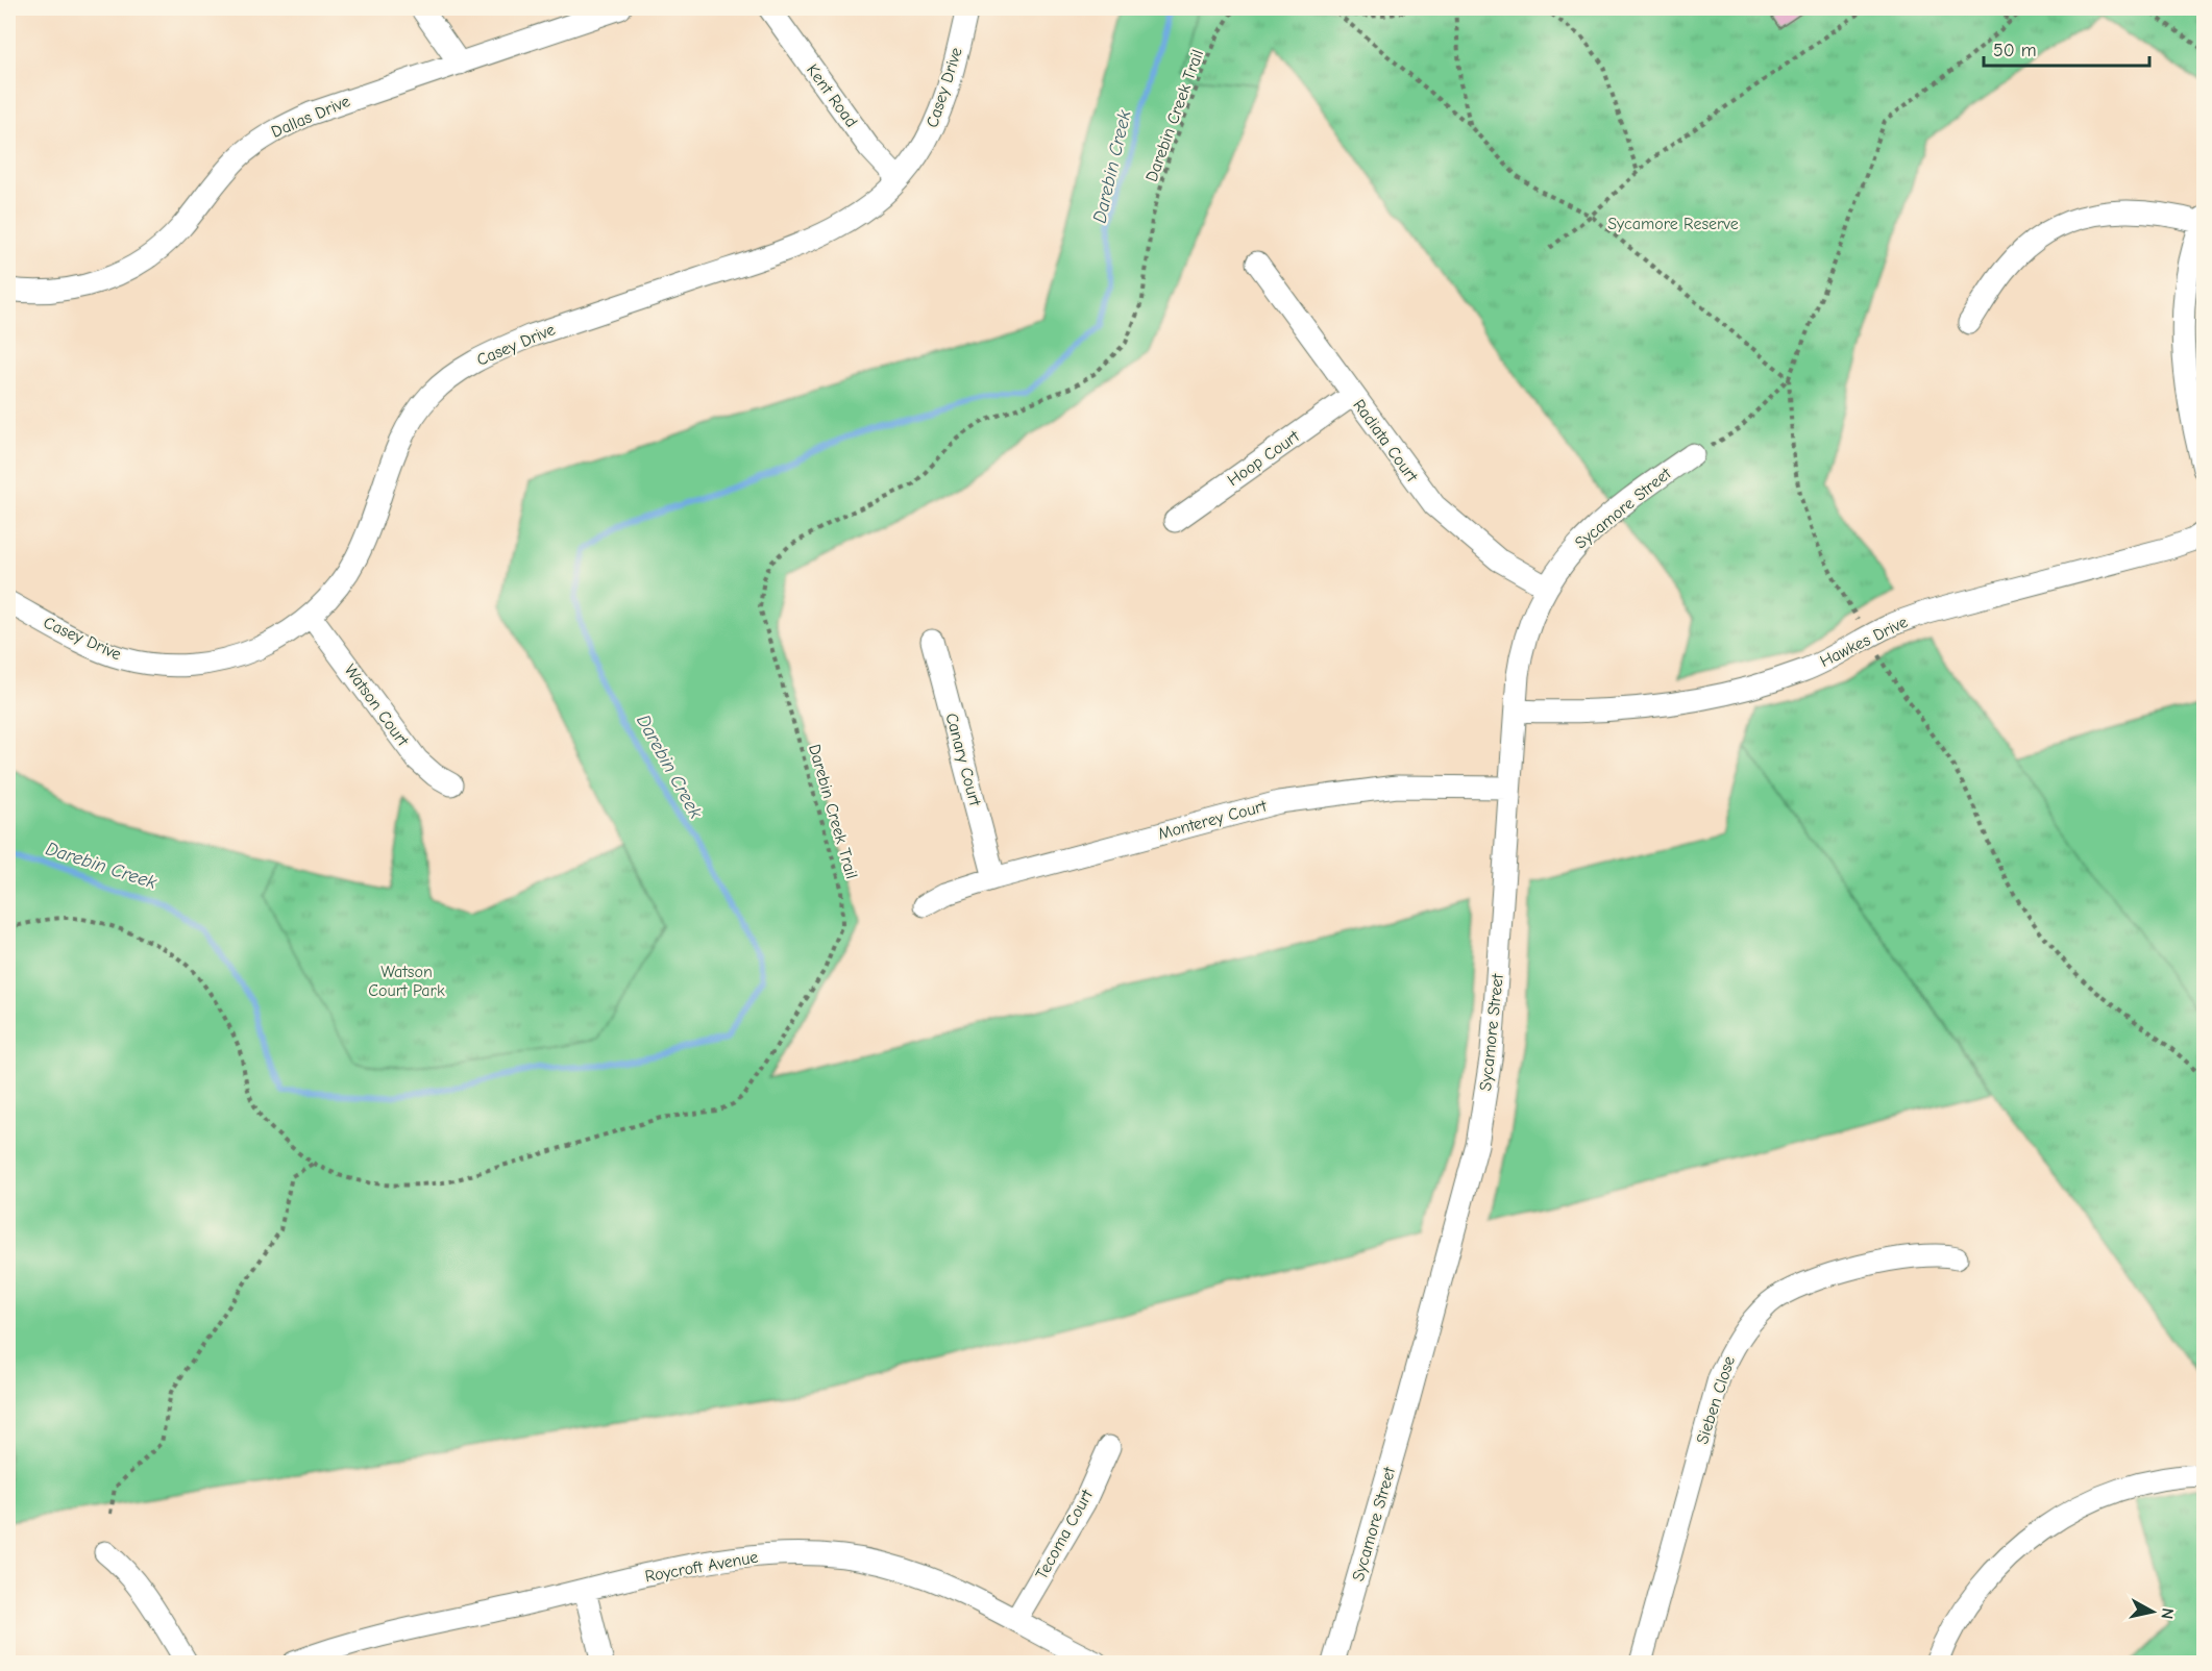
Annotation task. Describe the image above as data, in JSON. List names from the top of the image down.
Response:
{
  "streets": {
    "street": [
      "Casey Drive",
      "Kent Road",
      "Dallas Drive",
      "Radiata Court",
      "Hoop Court",
      "Sycamore Street",
      "Hawkes Drive",
      "Watson Court",
      "Canary Court",
      "Monterey Court",
      "Sieben Close",
      "Tecoma Court",
      "Roycroft Avenue"
    ],
    "path": ["Darebin Creek Trail"]
  },
  "crossings": [
    ["Casey Drive", "Kent Road"],
    ["Casey Drive", "Watson Court"],
    ["Radiata Court", "Hoop Court"],
    ["Radiata Court", "Sycamore Street"],
    ["Sycamore Street", "Hawkes Drive"],
    ["Sycamore Street", "Monterey Court"],
    ["Canary Court", "Monterey Court"],
    ["Tecoma Court", "Roycroft Avenue"]
  ],
  "water": ["Darebin Creek"],
  "parks": ["Sycamore Reserve", "Watson Court Park"],
  "scale_bar": "50 m",
  "north": "right"
}
